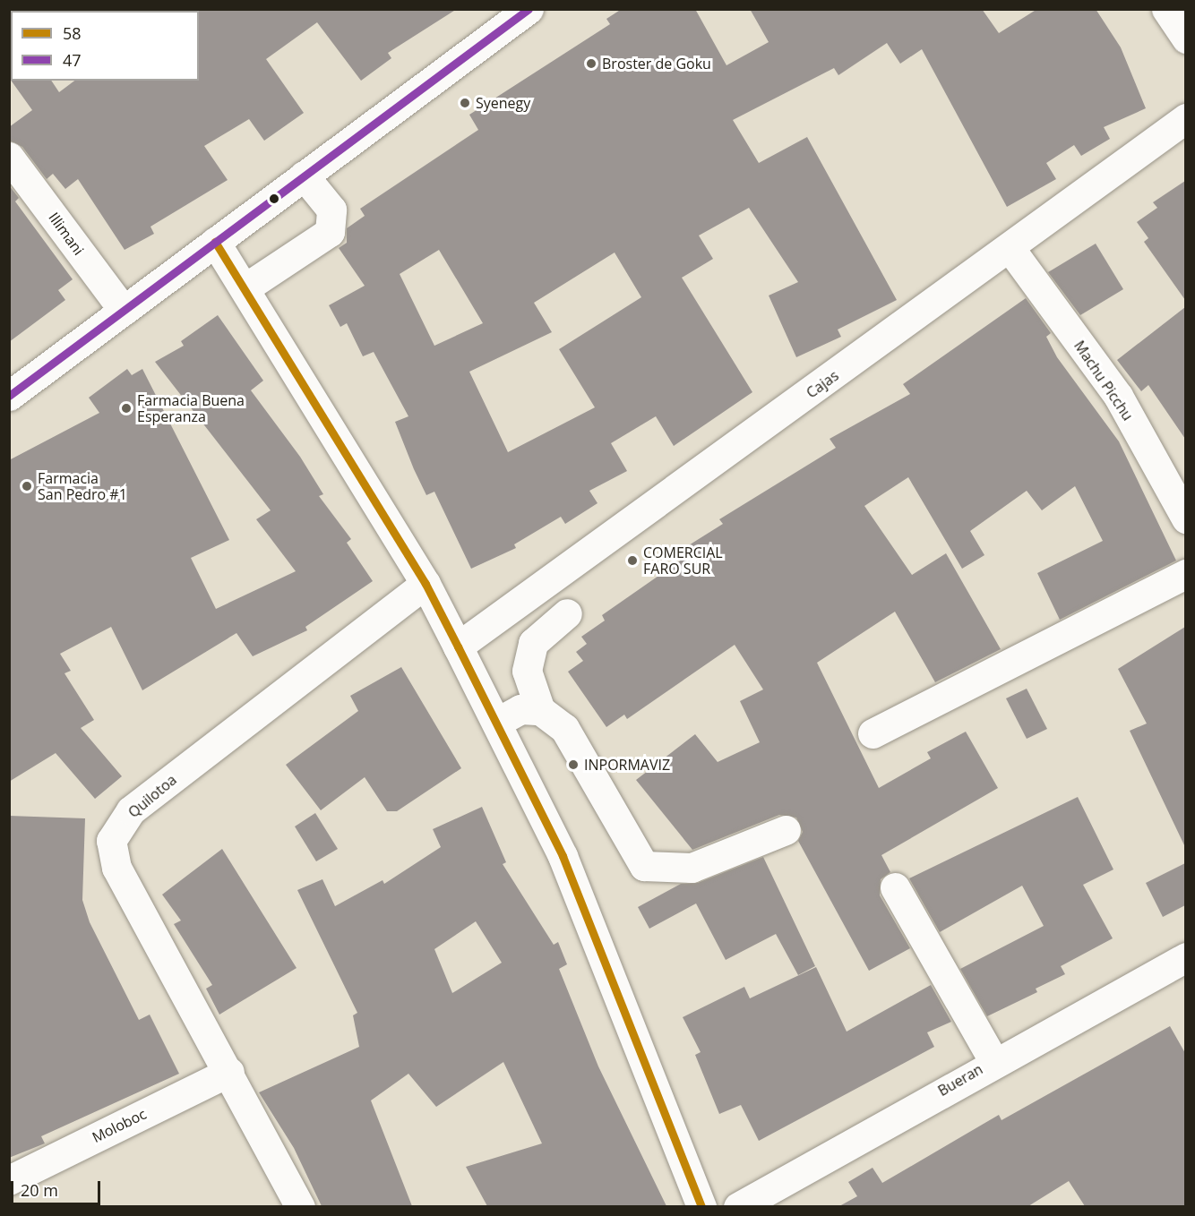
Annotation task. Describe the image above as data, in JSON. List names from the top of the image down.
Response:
{
  "streets": {
    "street": [
      "Illimani",
      "Machu Picchu",
      "Cajas",
      "Quilotoa",
      "Bueran",
      "Moloboc"
    ]
  },
  "crossings": [
    ["Machu Picchu", "Cajas"],
    ["Quilotoa", "Moloboc"]
  ],
  "places": [
    "Broster de Goku",
    "Syenegy",
    "Farmacia Buena Esperanza",
    "Farmacia San Pedro #1",
    "COMERCIAL FARO SUR",
    "INPORMAVIZ"
  ],
  "lines": ["transit line 47", "transit line 58"],
  "legend": ["58", "47"],
  "scale_bar": "20 m"
}
